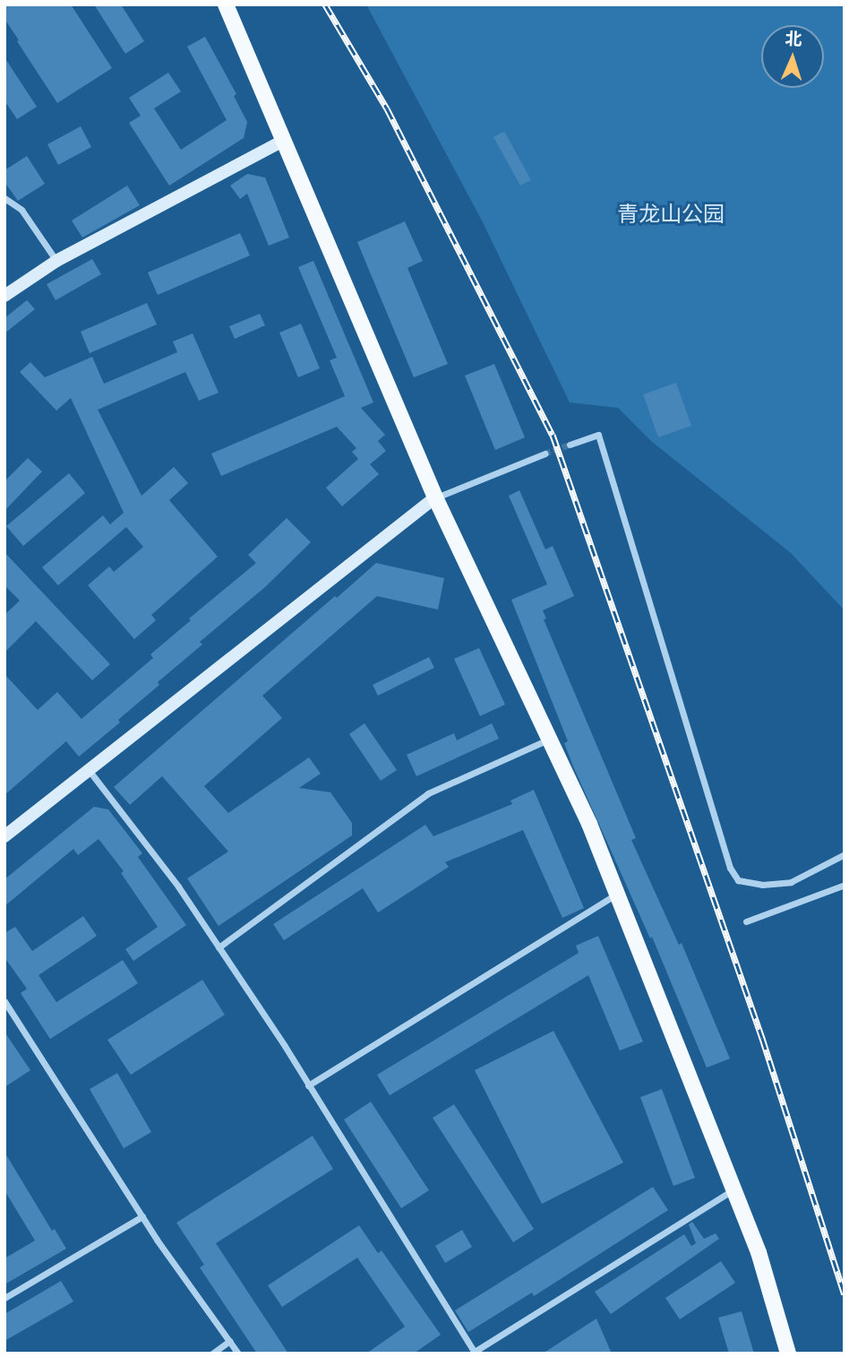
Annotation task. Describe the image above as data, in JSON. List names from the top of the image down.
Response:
{
  "parks": ["青龙山公园"],
  "north": "top"
}
